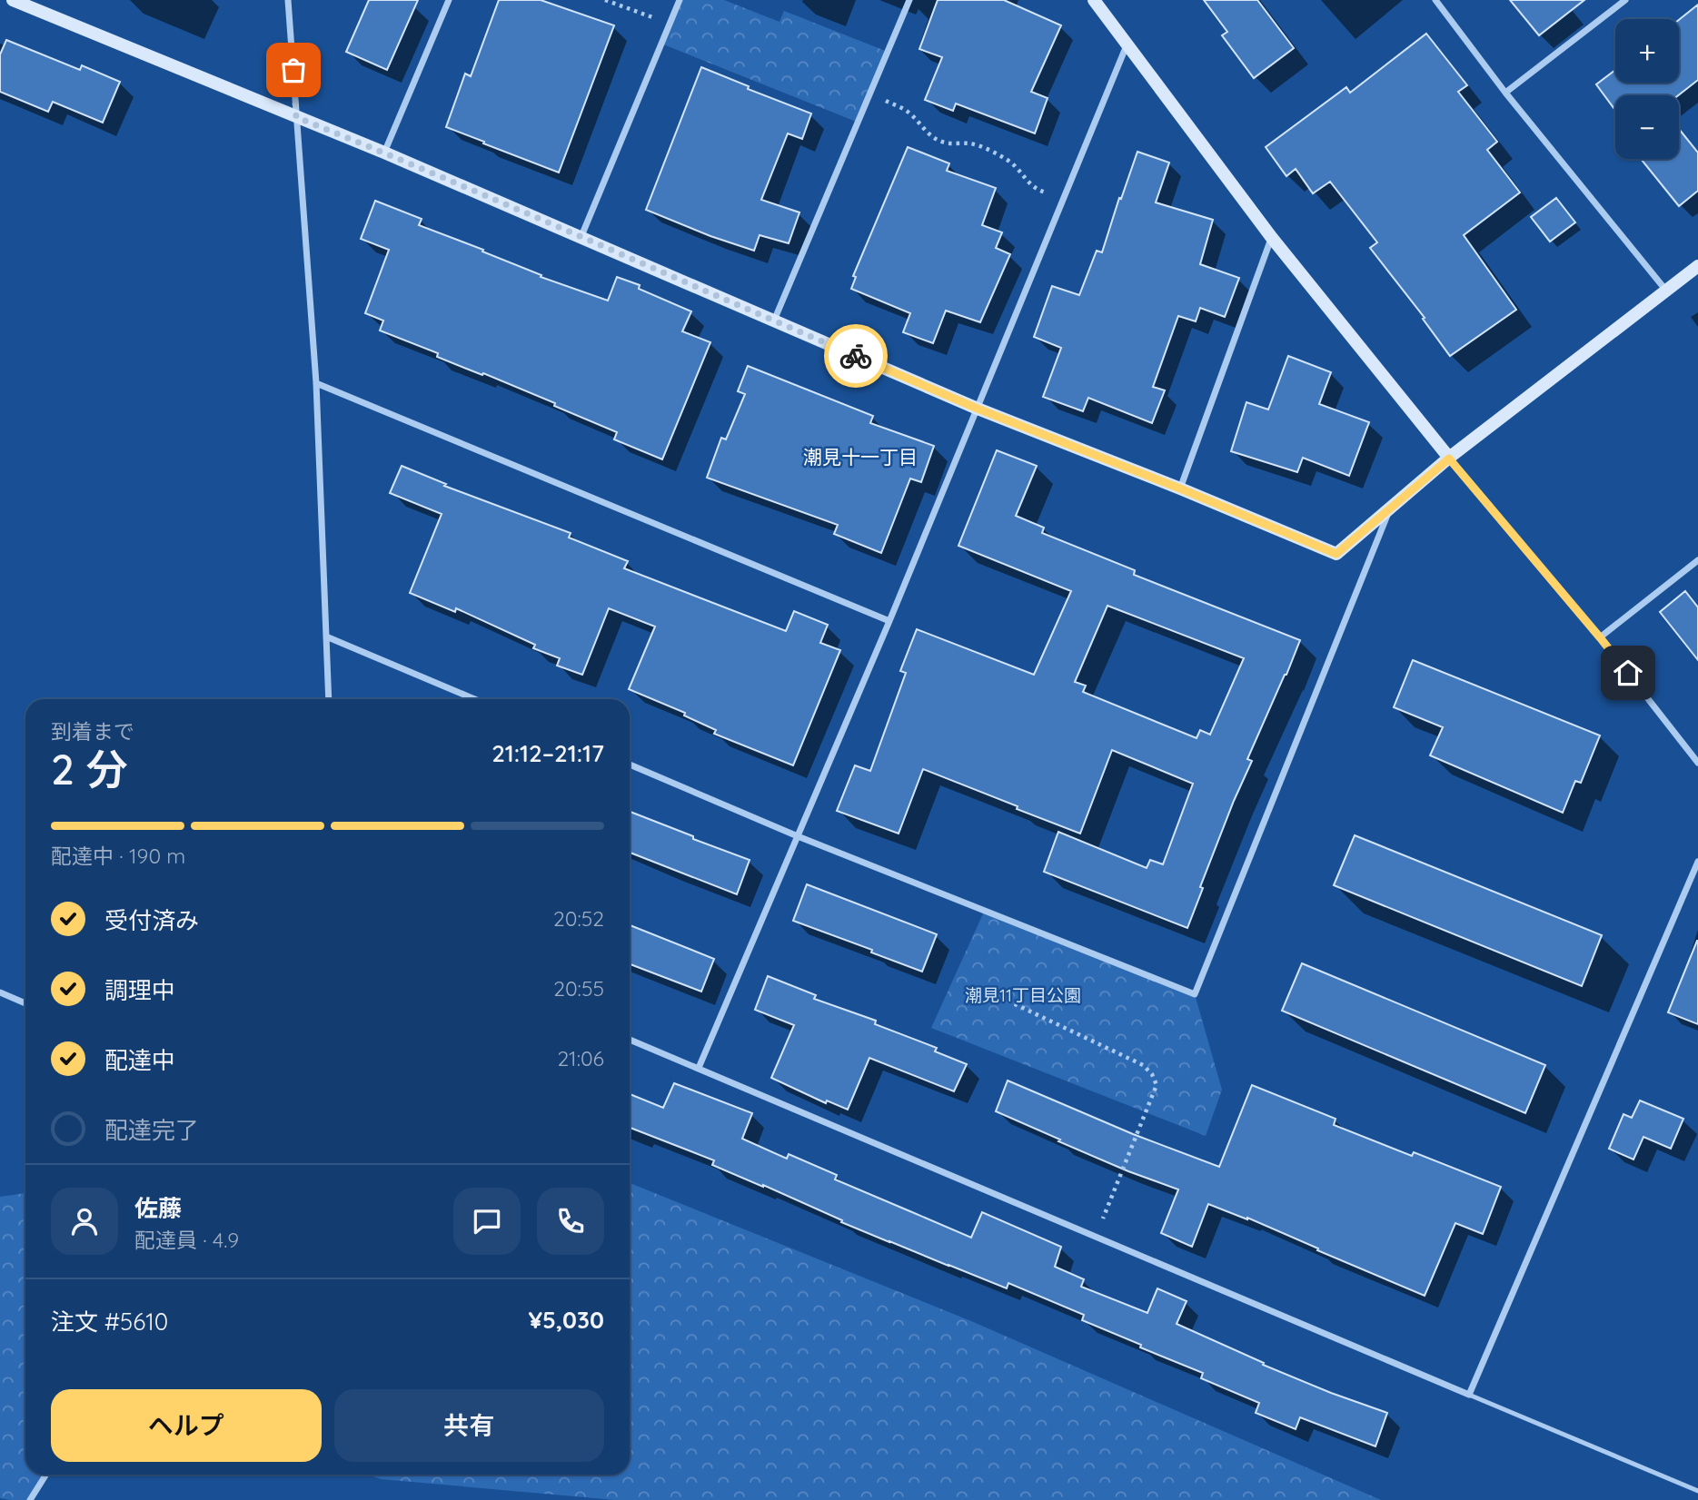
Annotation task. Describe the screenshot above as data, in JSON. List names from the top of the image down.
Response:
{
  "districts": ["潮見十一丁目"],
  "parks": ["潮見11丁目公園"],
  "page": {
    "map_buttons": ["+", "−"],
    "heading": ["2 分", "到着まで", "21:12–21:17"],
    "panel": [
      "佐藤",
      "配達員 · 4.9",
      "注文 #5610",
      "¥5,030"
    ],
    "bar": "配達中 · 190 m",
    "list": [
      ["受付済み", "20:52"],
      ["調理中", "20:55"],
      ["配達中", "21:06"],
      "配達完了"
    ],
    "buttons": ["ヘルプ", "共有"]
  }
}
